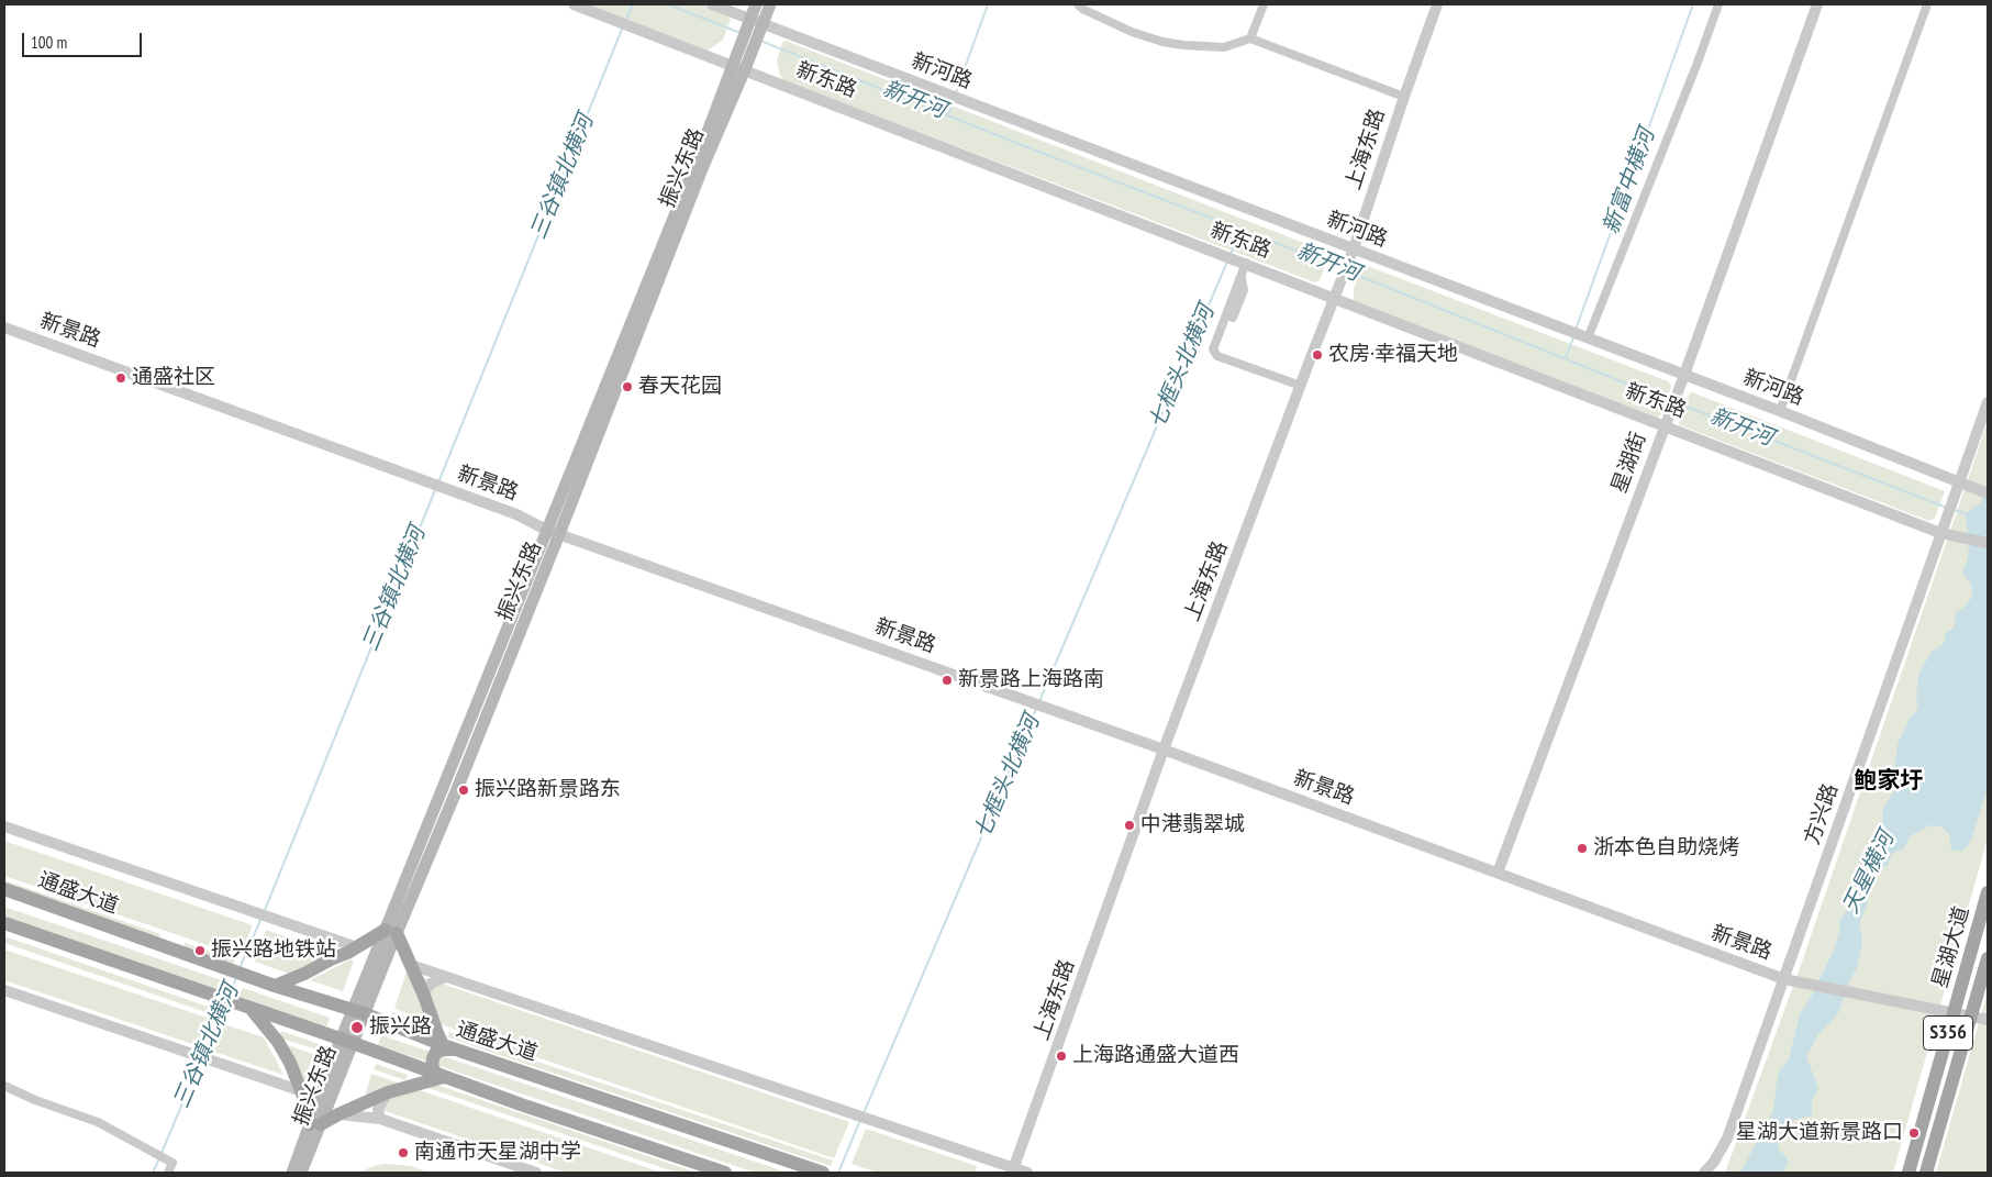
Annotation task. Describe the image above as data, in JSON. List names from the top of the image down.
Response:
{
  "streets": {
    "main road": [
      "振兴东路",
      "通盛大道",
      "星湖大道",
      "S356"
    ],
    "street": [
      "新河路",
      "新东路",
      "上海东路",
      "新景路",
      "星湖街",
      "方兴路"
    ]
  },
  "crossings": [
    ["新河路", "上海东路"],
    ["新河路", "振兴东路"],
    ["新河路", "星湖街"],
    ["新河路", "方兴路"],
    ["新东路", "上海东路"],
    ["新东路", "振兴东路"],
    ["新东路", "星湖街"],
    ["新东路", "方兴路"],
    ["上海东路", "新景路"],
    ["振兴东路", "新景路"],
    ["振兴东路", "通盛大道"],
    ["新景路", "星湖街"],
    ["新景路", "方兴路"],
    ["新景路", "星湖大道"]
  ],
  "districts": ["鲍家圩"],
  "water": [
    "新开河",
    "三谷镇北横河",
    "新富中横河",
    "七框头北横河",
    "天星横河"
  ],
  "places": [
    "农房·幸福天地",
    "通盛社区",
    "春天花园",
    "新景路上海路南",
    "振兴路新景路东",
    "中港翡翠城",
    "浙本色自助烧烤",
    "振兴路地铁站",
    "振兴路",
    "上海路通盛大道西",
    "星湖大道新景路口",
    "南通市天星湖中学"
  ],
  "scale_bar": "100 m"
}
